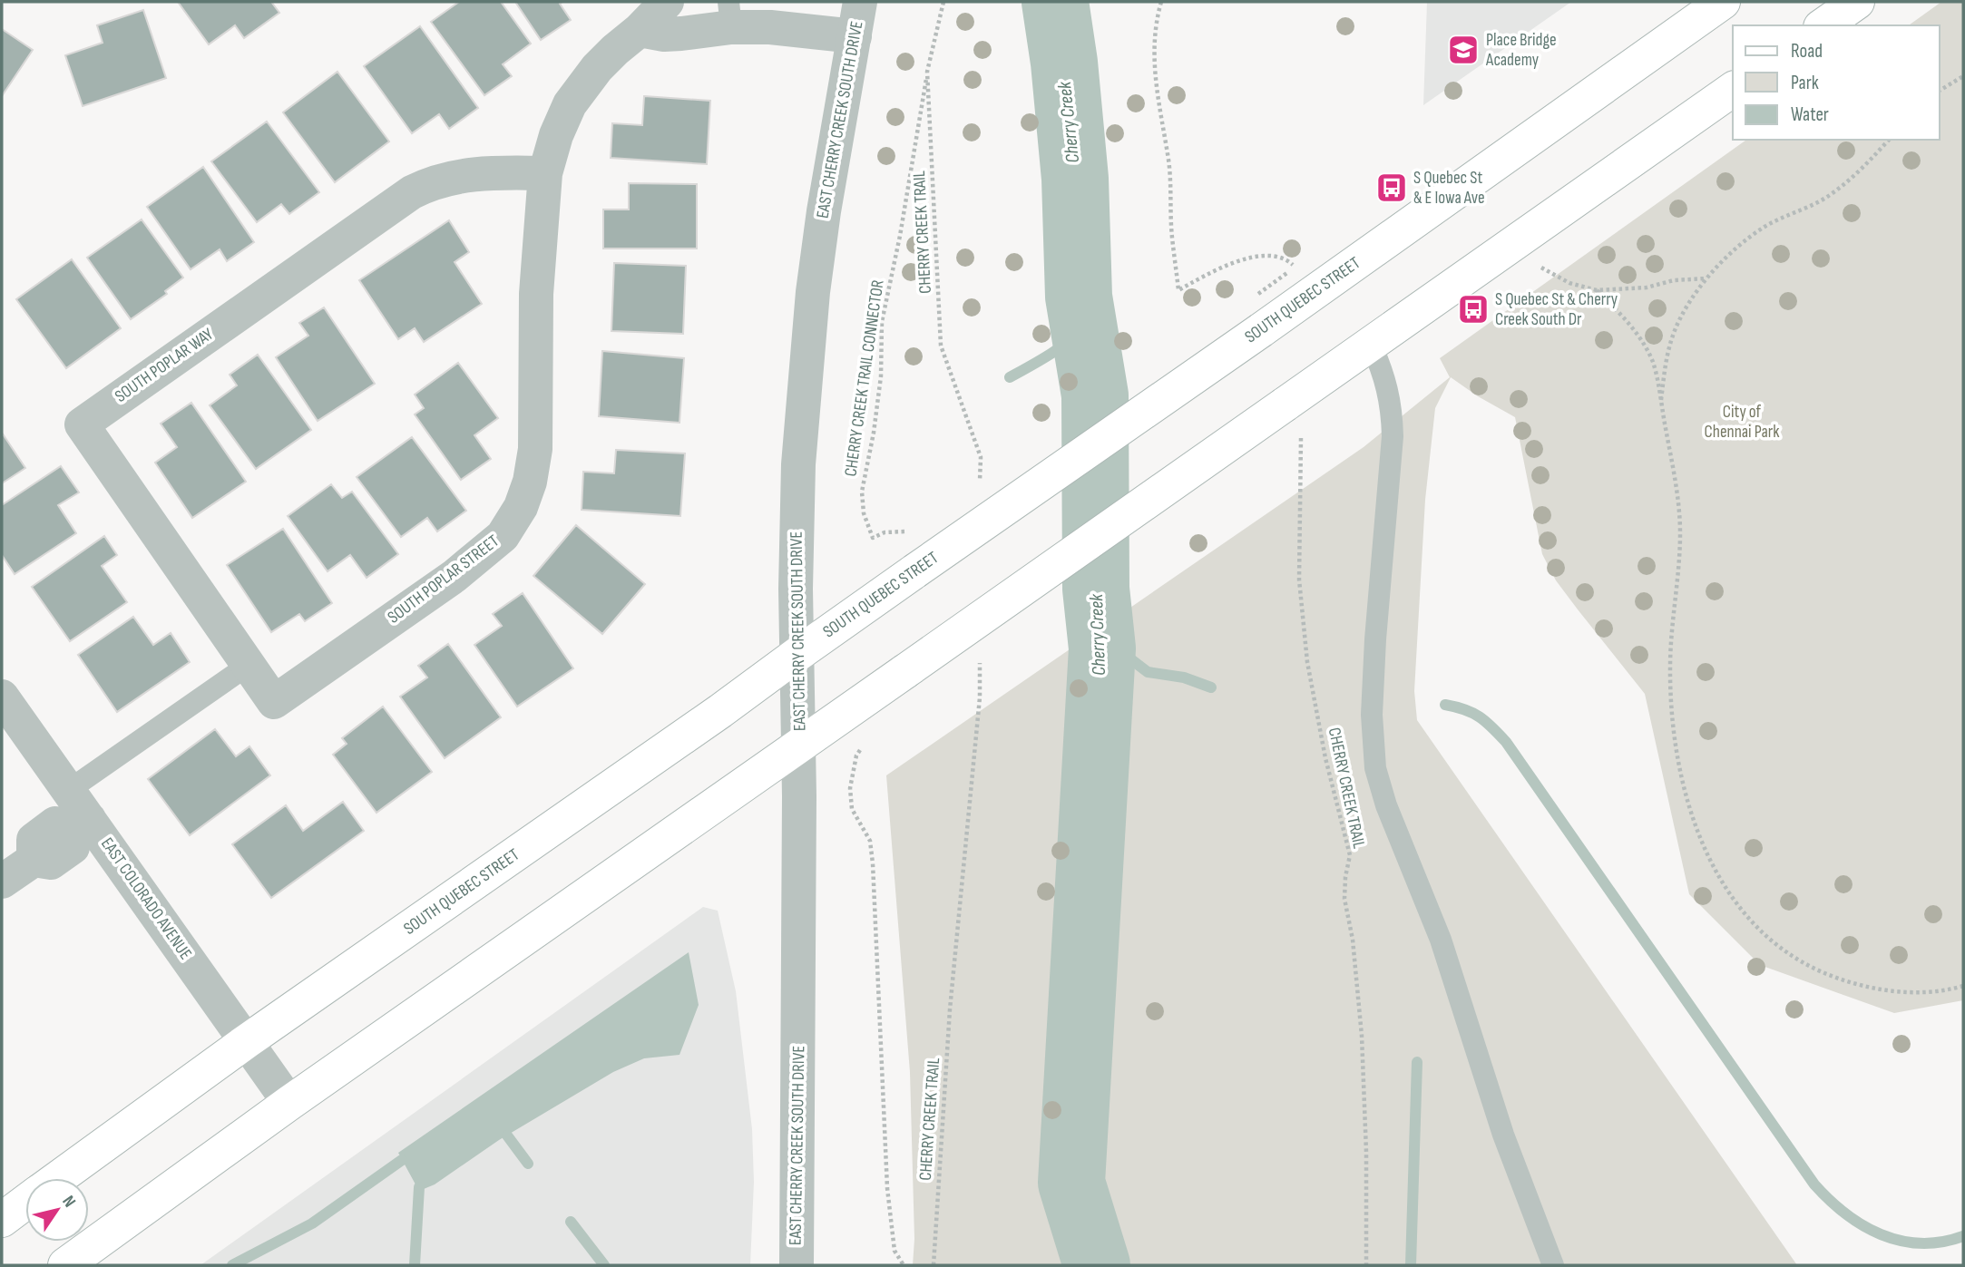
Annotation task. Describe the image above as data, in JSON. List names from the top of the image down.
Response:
{
  "streets": {
    "main road": ["SOUTH QUEBEC STREET"],
    "street": [
      "EAST CHERRY CREEK SOUTH DRIVE",
      "SOUTH POPLAR WAY",
      "SOUTH POPLAR STREET",
      "EAST COLORADO AVENUE"
    ],
    "path": ["CHERRY CREEK TRAIL", "CHERRY CREEK TRAIL CONNECTOR"]
  },
  "crossings": [
    ["EAST CHERRY CREEK SOUTH DRIVE", "SOUTH QUEBEC STREET"],
    ["CHERRY CREEK TRAIL", "CHERRY CREEK TRAIL CONNECTOR"],
    ["SOUTH QUEBEC STREET", "EAST COLORADO AVENUE"],
    ["SOUTH POPLAR WAY", "SOUTH POPLAR STREET"]
  ],
  "water": ["Cherry Creek"],
  "parks": ["City of Chennai Park"],
  "places": {
    "school or university": ["Place Bridge Academy"],
    "bus stop": ["S Quebec St & E Iowa Ave", "S Quebec St & Cherry Creek South Dr"]
  },
  "legend": ["Road", "Park", "Water"],
  "north": "top right"
}
